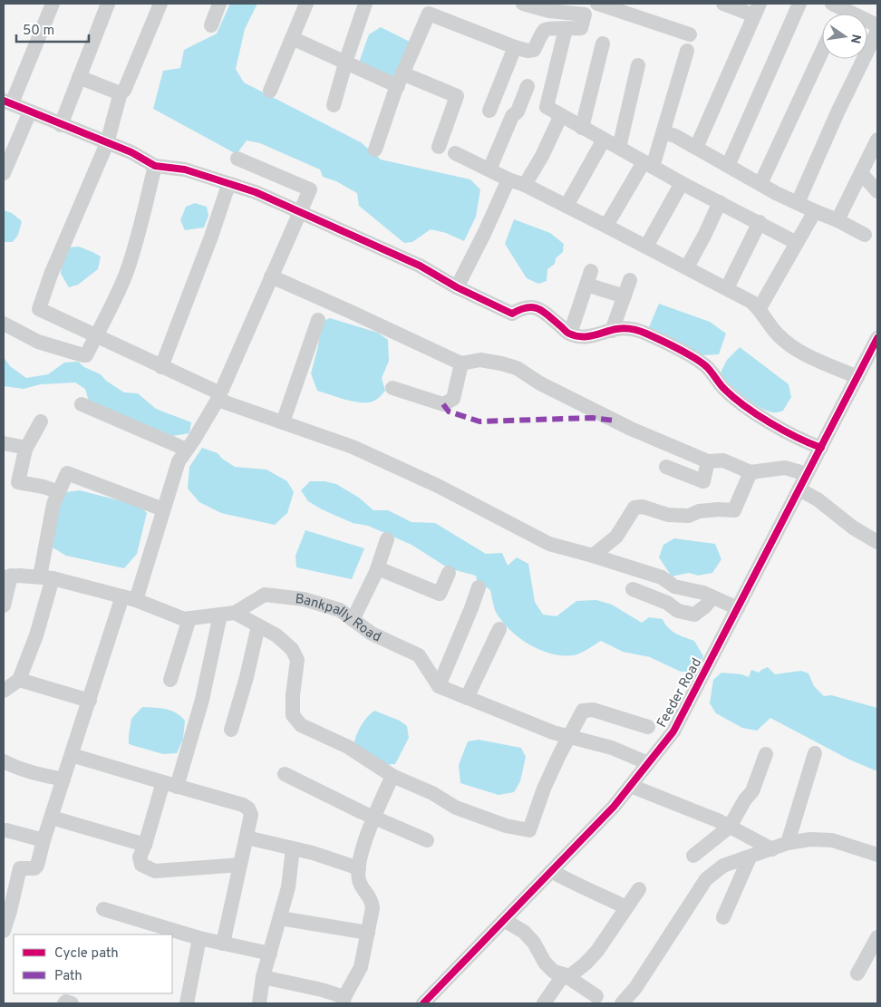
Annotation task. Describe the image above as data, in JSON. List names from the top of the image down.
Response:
{
  "streets": {
    "street": ["Bankpally Road", "Feeder Road"]
  },
  "legend": ["Cycle path", "Path"],
  "scale_bar": "50 m",
  "north": "right"
}
